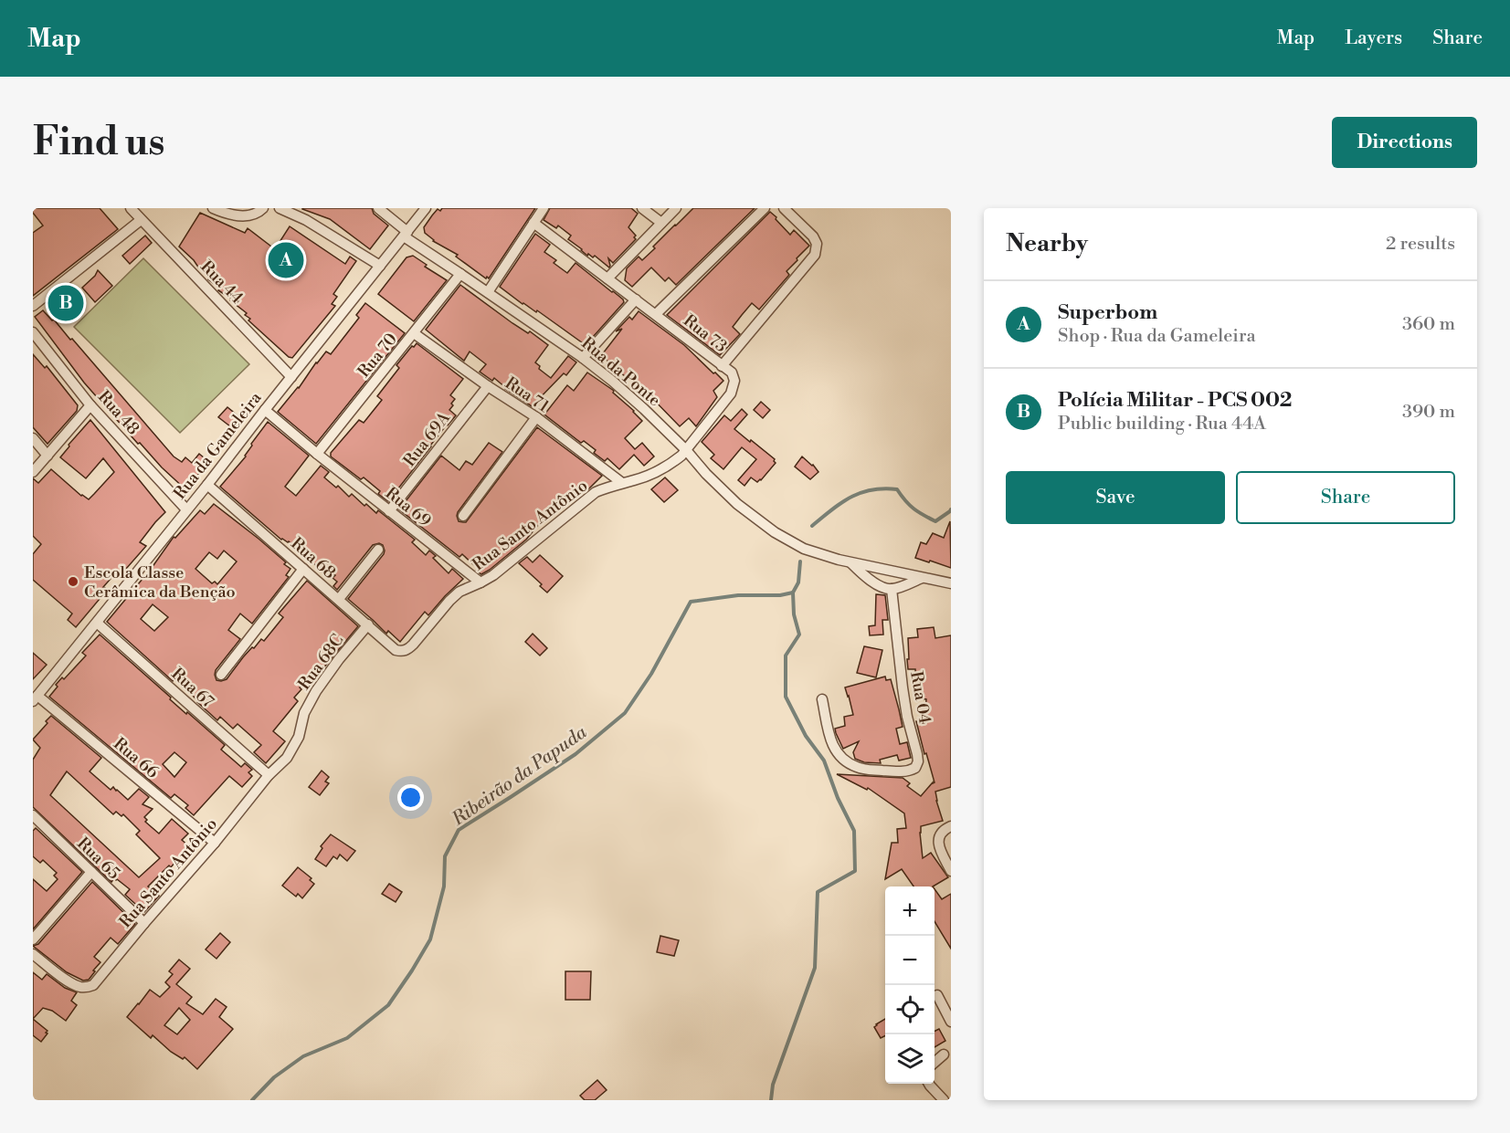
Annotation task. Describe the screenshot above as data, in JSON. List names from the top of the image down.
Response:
{
  "streets": {
    "street": [
      "Rua 44",
      "Rua 73",
      "Rua 70",
      "Rua da Ponte",
      "Rua 71",
      "Rua 48",
      "Rua 69A",
      "Rua da Gameleira",
      "Rua 69",
      "Rua Santo Antônio",
      "Rua 68",
      "Rua 68C",
      "Rua 67",
      "Rua 04",
      "Rua 66",
      "Rua 65"
    ]
  },
  "crossings": [
    ["Rua 44", "Rua da Gameleira"],
    ["Rua 73", "Rua Santo Antônio"],
    ["Rua 70", "Rua da Ponte"],
    ["Rua 70", "Rua 71"],
    ["Rua 70", "Rua 69"],
    ["Rua da Ponte", "Rua da Gameleira"],
    ["Rua da Ponte", "Rua Santo Antônio"],
    ["Rua 71", "Rua 69A"],
    ["Rua 71", "Rua Santo Antônio"],
    ["Rua 48", "Rua da Gameleira"],
    ["Rua 69A", "Rua 69"],
    ["Rua da Gameleira", "Rua 69"],
    ["Rua da Gameleira", "Rua 68"],
    ["Rua da Gameleira", "Rua 67"],
    ["Rua da Gameleira", "Rua 66"],
    ["Rua 69", "Rua Santo Antônio"],
    ["Rua Santo Antônio", "Rua 68"],
    ["Rua Santo Antônio", "Rua 68C"],
    ["Rua Santo Antônio", "Rua 67"],
    ["Rua Santo Antônio", "Rua 66"],
    ["Rua Santo Antônio", "Rua 65"],
    ["Rua 68", "Rua 68C"],
    ["Rua 68C", "Rua 67"]
  ],
  "water": ["Ribeirão da Papuda"],
  "places": ["Escola Classe Cerâmica da Benção"],
  "page": {
    "header": "Map",
    "nav": ["Map", "Layers", "Share"],
    "buttons": [
      "Directions",
      ["Save", "Share"]
    ],
    "title": "Find us",
    "heading": ["Nearby", "2 results"],
    "pins": ["A", "B"],
    "list": [
      {
        "mark": "A",
        "name": "Superbom",
        "note": "Shop · Rua da Gameleira",
        "value": "360 m"
      },
      {
        "mark": "B",
        "name": "Polícia Militar - PCS 002",
        "note": "Public building · Rua 44A",
        "value": "390 m"
      }
    ],
    "map_buttons": ["+", "−"]
  }
}
